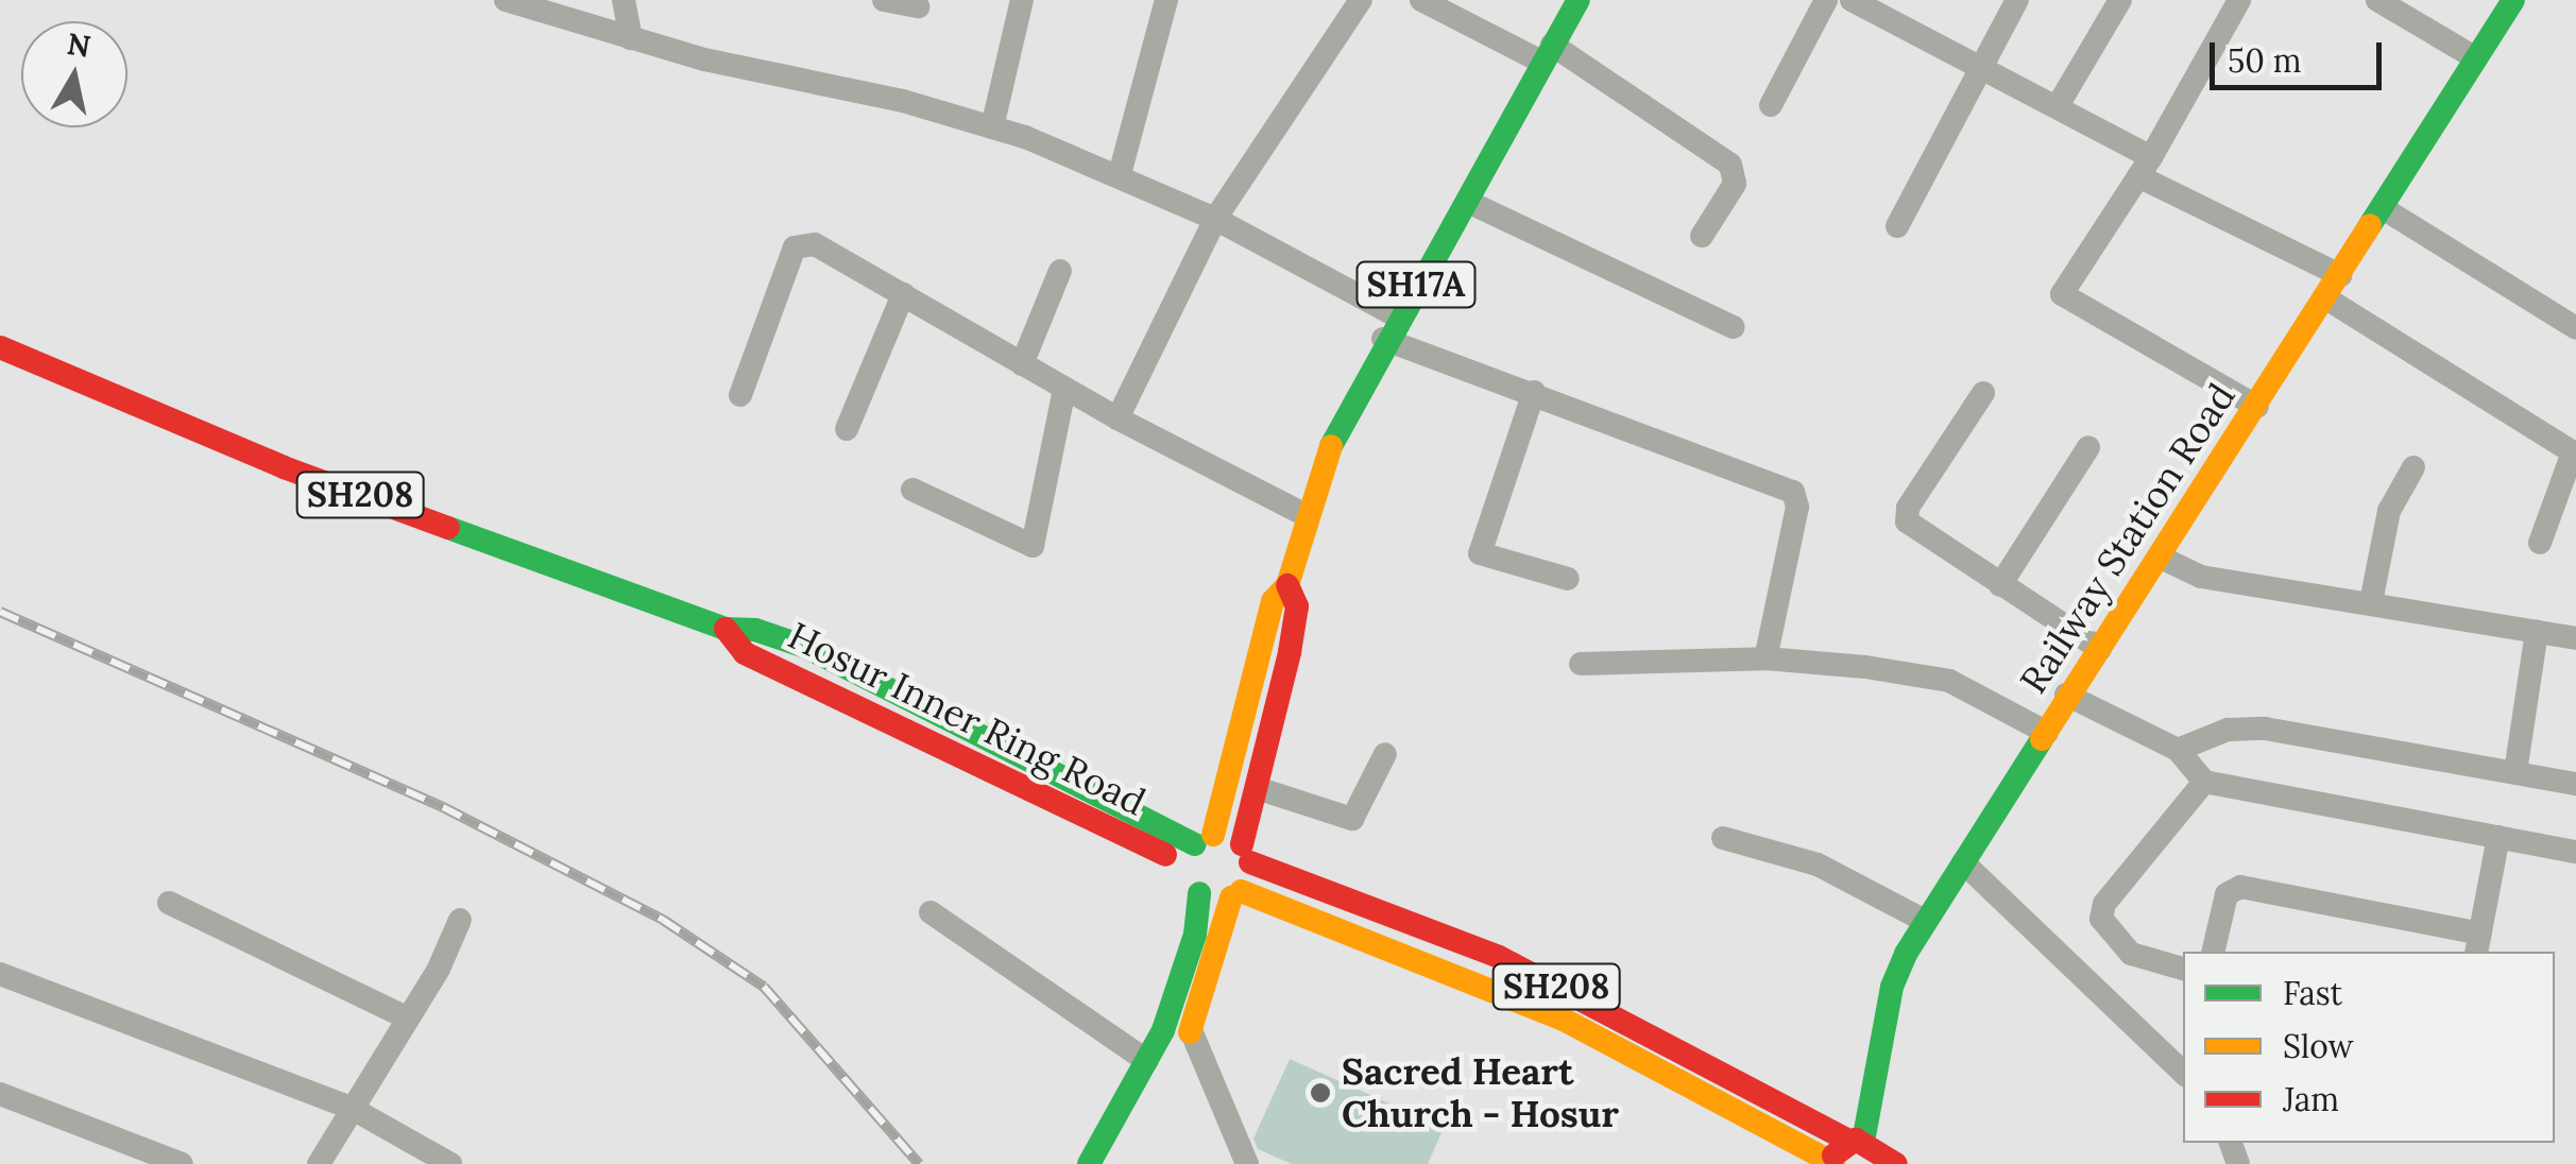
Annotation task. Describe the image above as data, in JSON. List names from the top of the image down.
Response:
{
  "streets": {
    "main road": [
      "SH17A",
      "SH208",
      "Railway Station Road",
      "Hosur Inner Ring Road"
    ]
  },
  "crossings": [
    ["SH17A", "SH208"],
    ["SH17A", "Hosur Inner Ring Road"],
    ["SH208", "Railway Station Road"],
    ["SH208", "Hosur Inner Ring Road"]
  ],
  "places": ["Sacred Heart Church - Hosur"],
  "legend": ["Fast", "Slow", "Jam"],
  "scale_bar": "50 m",
  "north": "top"
}
